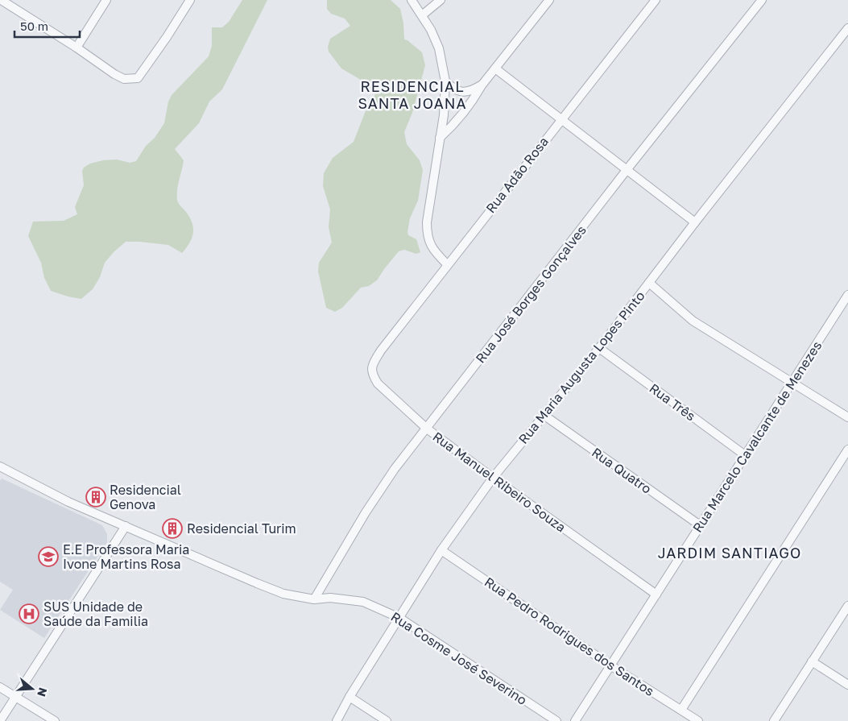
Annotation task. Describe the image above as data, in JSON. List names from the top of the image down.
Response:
{
  "streets": {
    "street": [
      "Rua Adão Rosa",
      "Rua José Borges Gonçalves",
      "Rua Maria Augusta Lopes Pinto",
      "Rua Três",
      "Rua Marcelo Cavalcante de Menezes",
      "Rua Quatro",
      "Rua Manuel Ribeiro Souza",
      "Rua Pedro Rodrigues dos Santos",
      "Rua Cosme José Severino"
    ]
  },
  "crossings": [
    ["Rua Adão Rosa", "Rua Manuel Ribeiro Souza"],
    ["Rua José Borges Gonçalves", "Rua Manuel Ribeiro Souza"],
    ["Rua José Borges Gonçalves", "Rua Cosme José Severino"],
    ["Rua Maria Augusta Lopes Pinto", "Rua Três"],
    ["Rua Maria Augusta Lopes Pinto", "Rua Quatro"],
    ["Rua Maria Augusta Lopes Pinto", "Rua Manuel Ribeiro Souza"],
    ["Rua Maria Augusta Lopes Pinto", "Rua Pedro Rodrigues dos Santos"],
    ["Rua Maria Augusta Lopes Pinto", "Rua Cosme José Severino"],
    ["Rua Três", "Rua Marcelo Cavalcante de Menezes"],
    ["Rua Marcelo Cavalcante de Menezes", "Rua Quatro"],
    ["Rua Marcelo Cavalcante de Menezes", "Rua Manuel Ribeiro Souza"],
    ["Rua Marcelo Cavalcante de Menezes", "Rua Pedro Rodrigues dos Santos"]
  ],
  "districts": ["RESIDENCIAL SANTA JOANA", "JARDIM SANTIAGO"],
  "places": {
    "building": ["Residencial Genova", "Residencial Turim"],
    "school or university": ["E.E Professora Maria Ivone Martins Rosa"],
    "hospital": ["SUS Unidade de Saúde da Familia"]
  },
  "scale_bar": "50 m",
  "north": "right"
}
